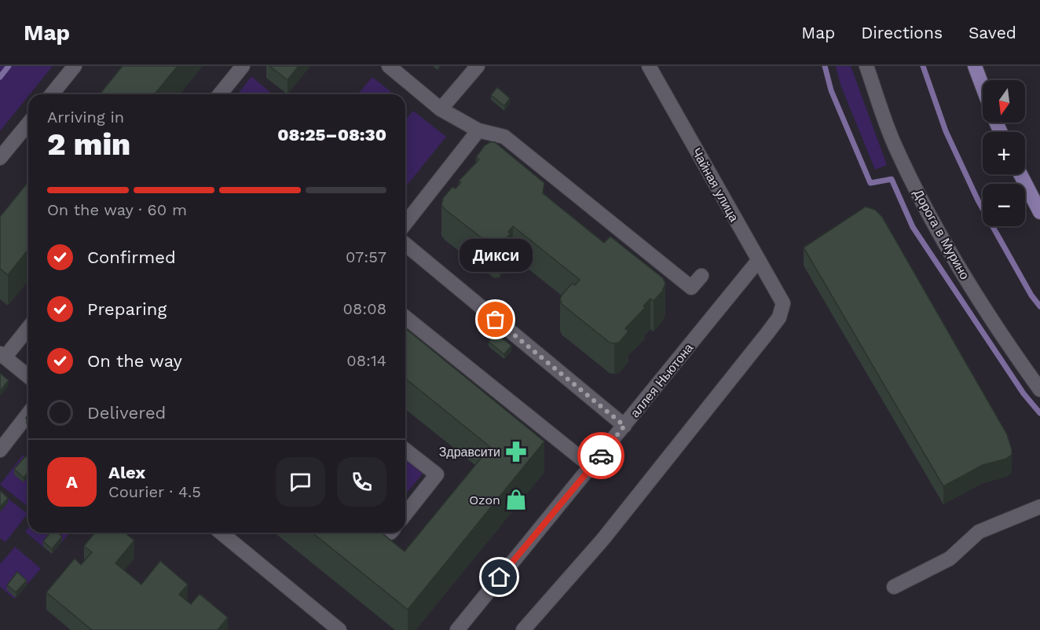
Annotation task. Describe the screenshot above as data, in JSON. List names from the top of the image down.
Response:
{
  "streets": {
    "street": ["Чайная улица", "Дорога в Мурино", "аллея Ньютона"]
  },
  "crossings": [
    ["Чайная улица", "аллея Ньютона"]
  ],
  "places": {
    "other": ["Дикси"],
    "pharmacy": ["Здравсити"],
    "shop": ["Ozon"]
  },
  "north": "bottom",
  "page": {
    "header": "Map",
    "nav": ["Map", "Directions", "Saved"],
    "map_buttons": ["+", "−"],
    "heading": ["2 min", "Arriving in", "08:25–08:30"],
    "panel": ["Alex", "Courier · 4.5"],
    "bar": "On the way · 60 m",
    "list": [
      ["Confirmed", "07:57"],
      ["Preparing", "08:08"],
      ["On the way", "08:14"],
      "Delivered"
    ],
    "bubble": "Дикси",
    "round": "A"
  }
}
